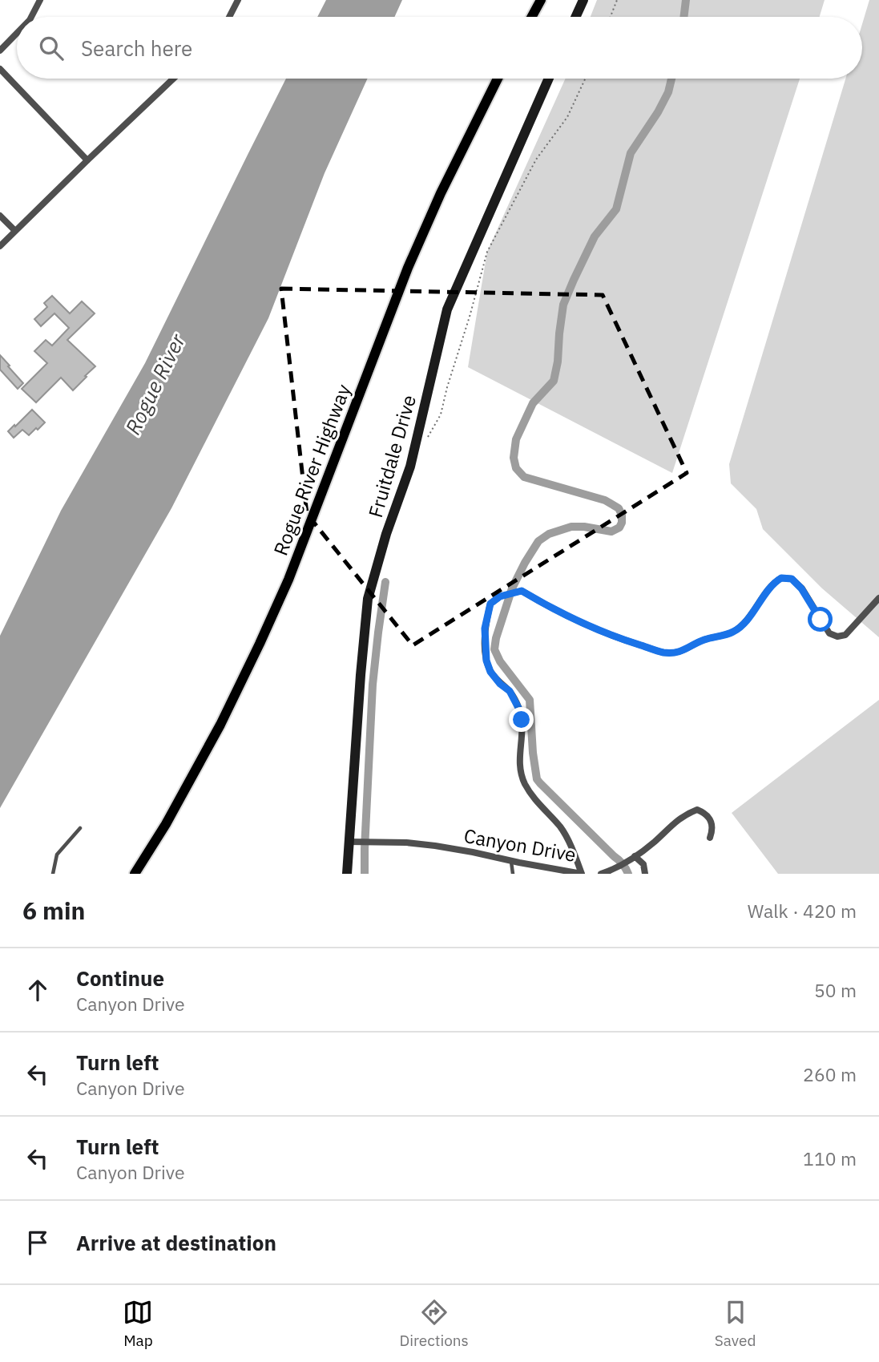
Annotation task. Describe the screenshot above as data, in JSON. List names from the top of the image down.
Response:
{
  "streets": {
    "main road": ["Rogue River Highway"],
    "street": ["Fruitdale Drive", "Canyon Drive"]
  },
  "crossings": [
    ["Fruitdale Drive", "Canyon Drive"]
  ],
  "water": ["Rogue River"],
  "page": {
    "search": "Search here",
    "heading": ["6 min", "Walk · 420 m"],
    "list": [
      ["Continue", "Canyon Drive", "50 m"],
      ["Turn left", "Canyon Drive", "260 m"],
      ["Turn left", "Canyon Drive", "110 m"],
      "Arrive at destination"
    ],
    "nav": ["Map", "Directions", "Saved"]
  }
}
